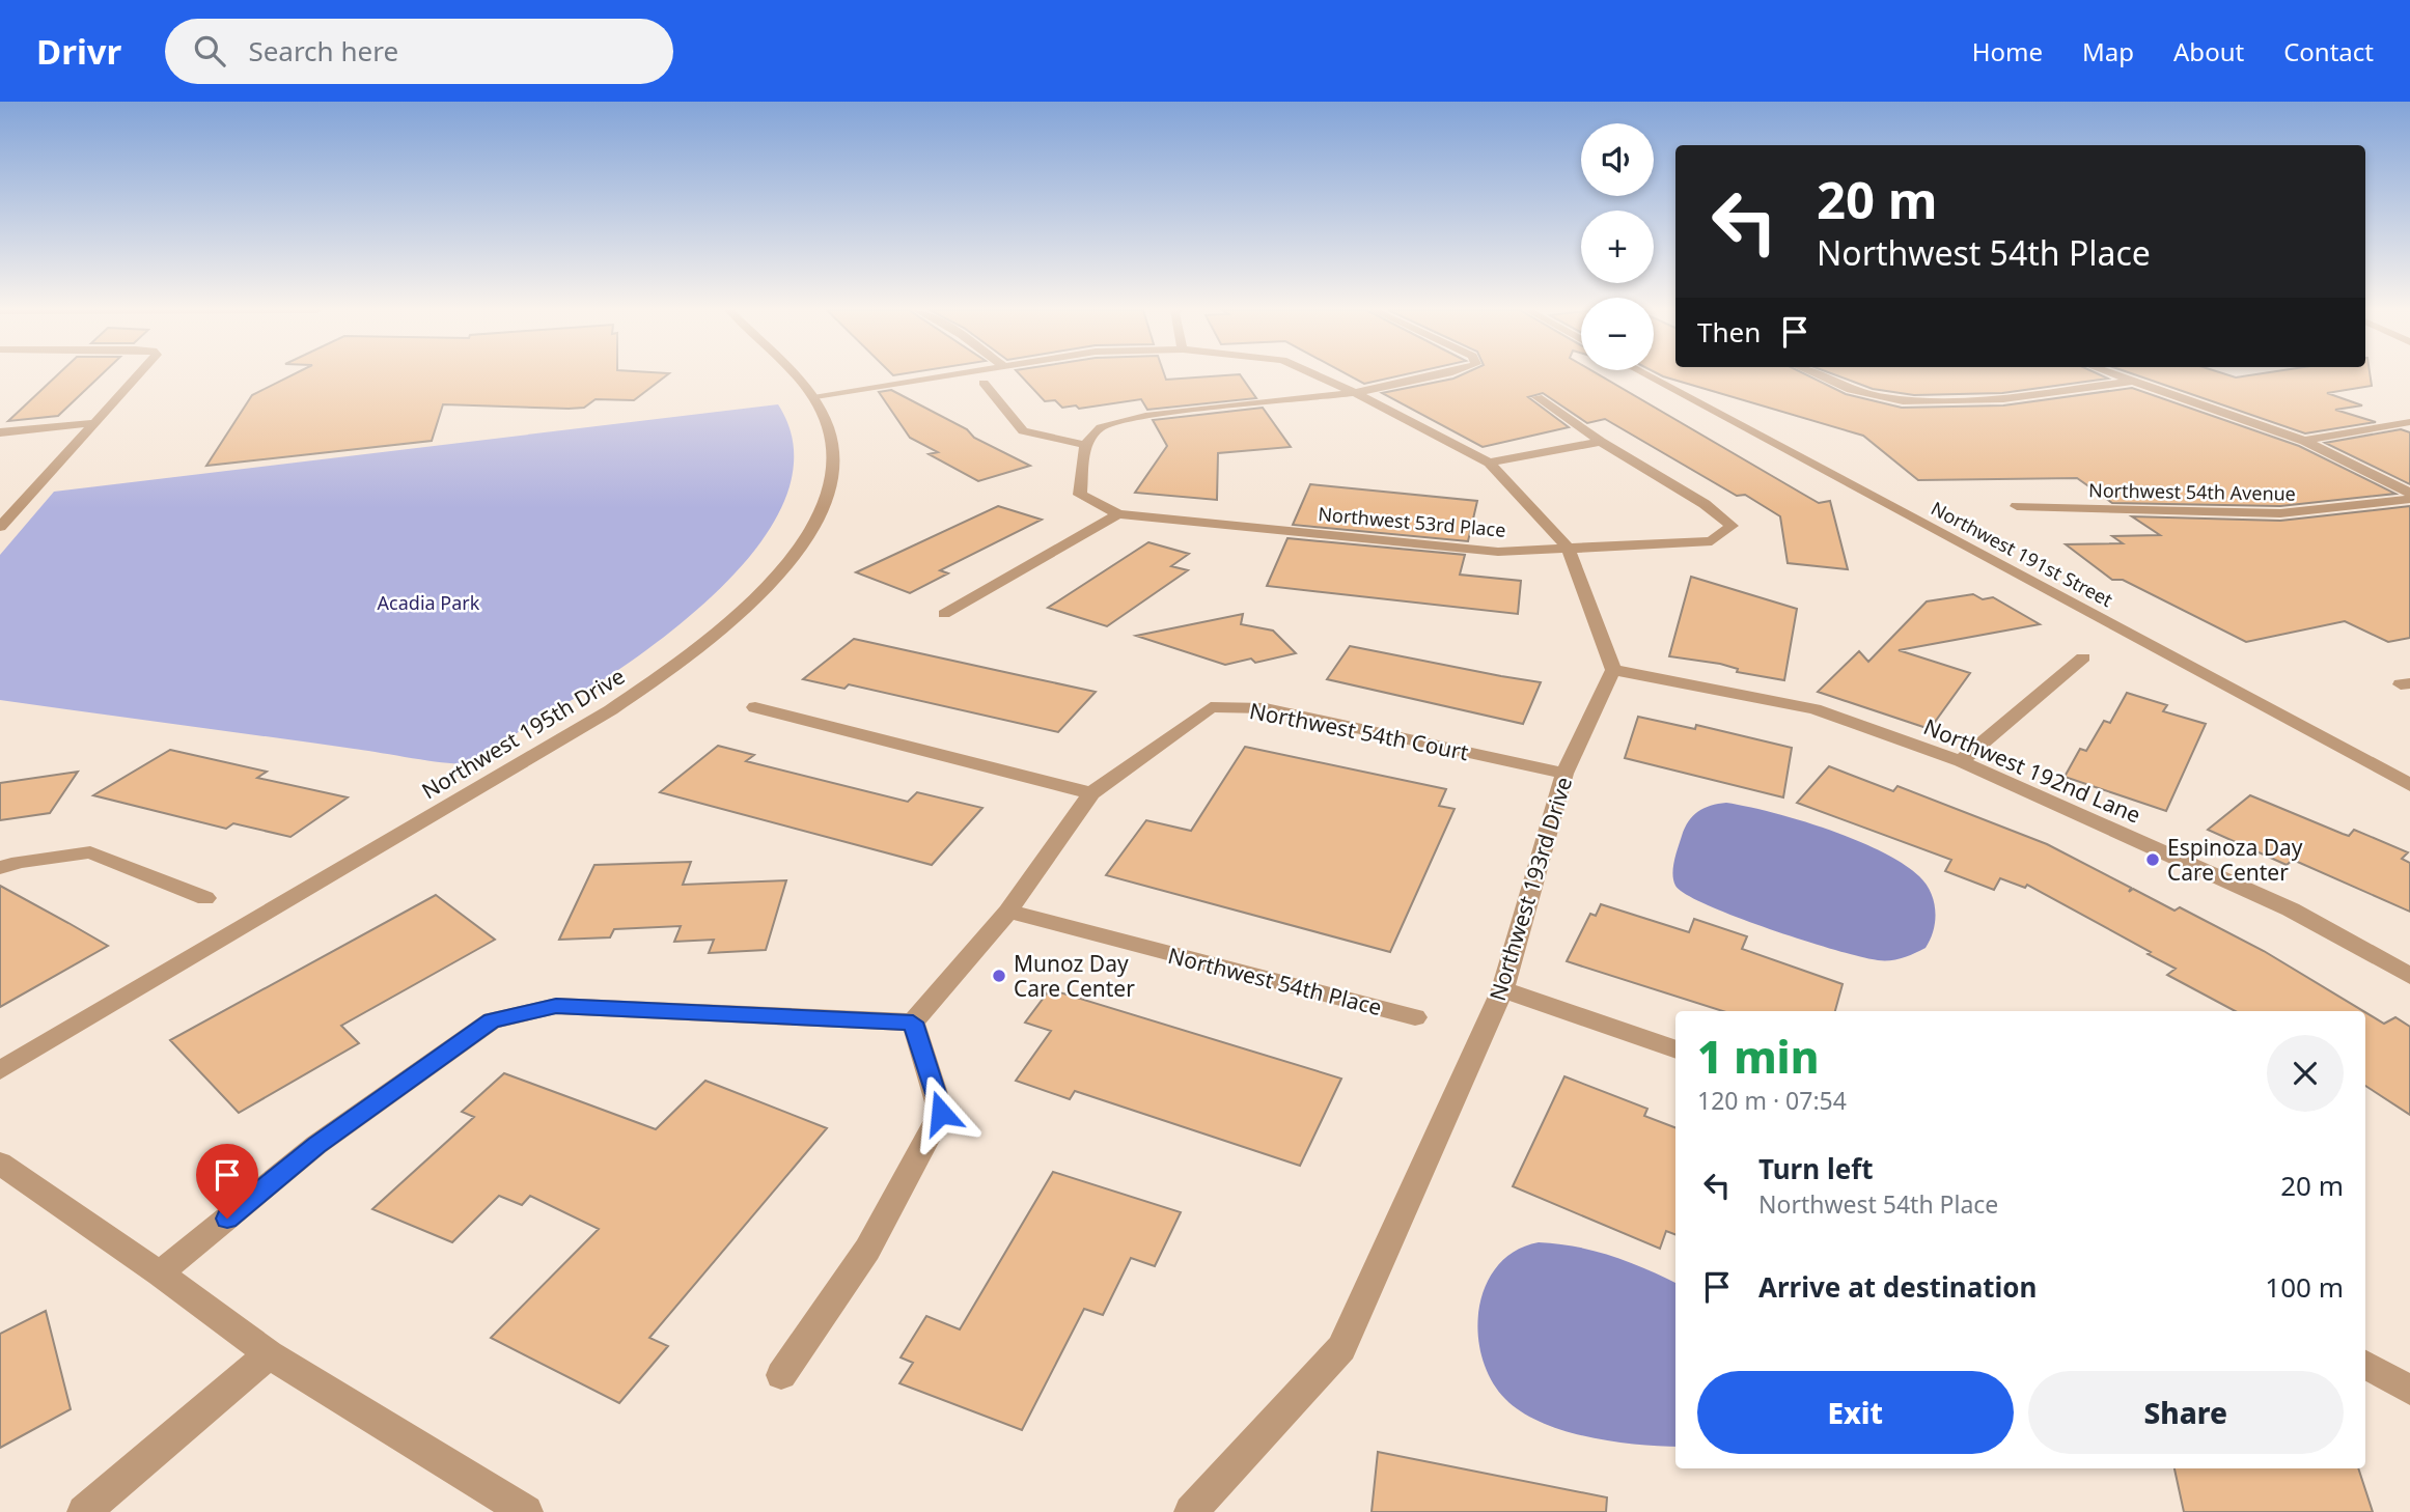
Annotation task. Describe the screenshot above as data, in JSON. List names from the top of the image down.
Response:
{
  "streets": {
    "street": [
      "Northwest 54th Avenue",
      "Northwest 53rd Place",
      "Northwest 191st Street",
      "Northwest 54th Court",
      "Northwest 195th Drive",
      "Northwest 192nd Lane",
      "Northwest 193rd Drive",
      "Northwest 54th Place"
    ]
  },
  "crossings": [
    ["Northwest 54th Court", "Northwest 193rd Drive"],
    ["Northwest 192nd Lane", "Northwest 193rd Drive"]
  ],
  "parks": ["Acadia Park"],
  "places": ["Espinoza Day Care Center", "Munoz Day Care Center"],
  "page": {
    "header": "Drivr",
    "search": "Search here",
    "nav": [
      "Home",
      "Map",
      "About",
      "Contact"
    ],
    "map_buttons": ["+", "−"],
    "turn": ["20 m", "Northwest 54th Place"],
    "then": "Then",
    "heading": ["1 min", "120 m · 07:54"],
    "list": [
      {
        "name": "Turn left",
        "note": "Northwest 54th Place",
        "value": "20 m"
      },
      {
        "name": "Arrive at destination",
        "value": "100 m"
      }
    ],
    "buttons": ["Exit", "Share"]
  }
}
